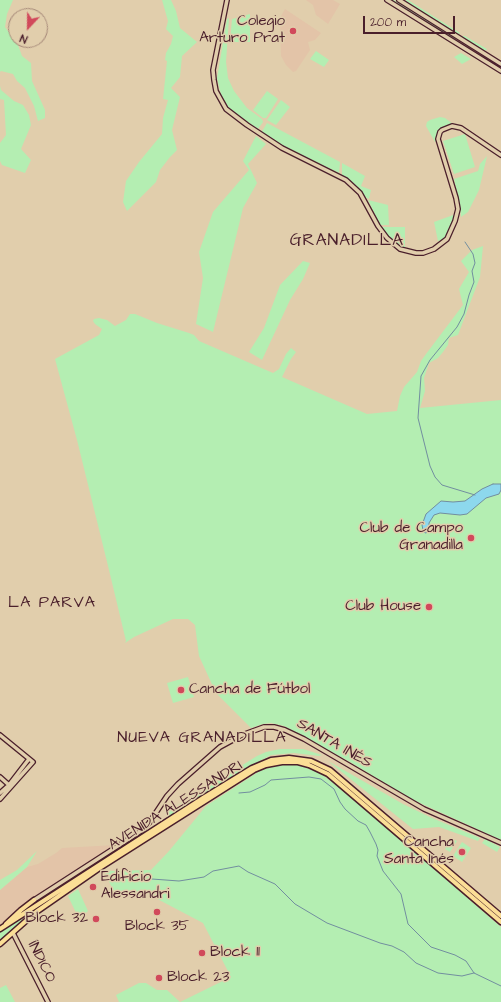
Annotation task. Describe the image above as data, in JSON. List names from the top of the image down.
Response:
{
  "streets": {
    "main road": ["SANTA INÉS", "AVENIDA ALESSANDRI", "ÍNDICO"]
  },
  "crossings": [
    ["AVENIDA ALESSANDRI", "ÍNDICO"]
  ],
  "districts": ["GRANADILLA", "LA PARVA", "NUEVA GRANADILLA"],
  "places": [
    "Colegio Arturo Prat",
    "Club de Campo Granadilla",
    "Club House",
    "Cancha de Fútbol",
    "Cancha Santa Inés",
    "Edificio Alessandri",
    "Block 35",
    "Block 32",
    "Block 11",
    "Block 23"
  ],
  "scale_bar": "200 m",
  "north": "bottom"
}
